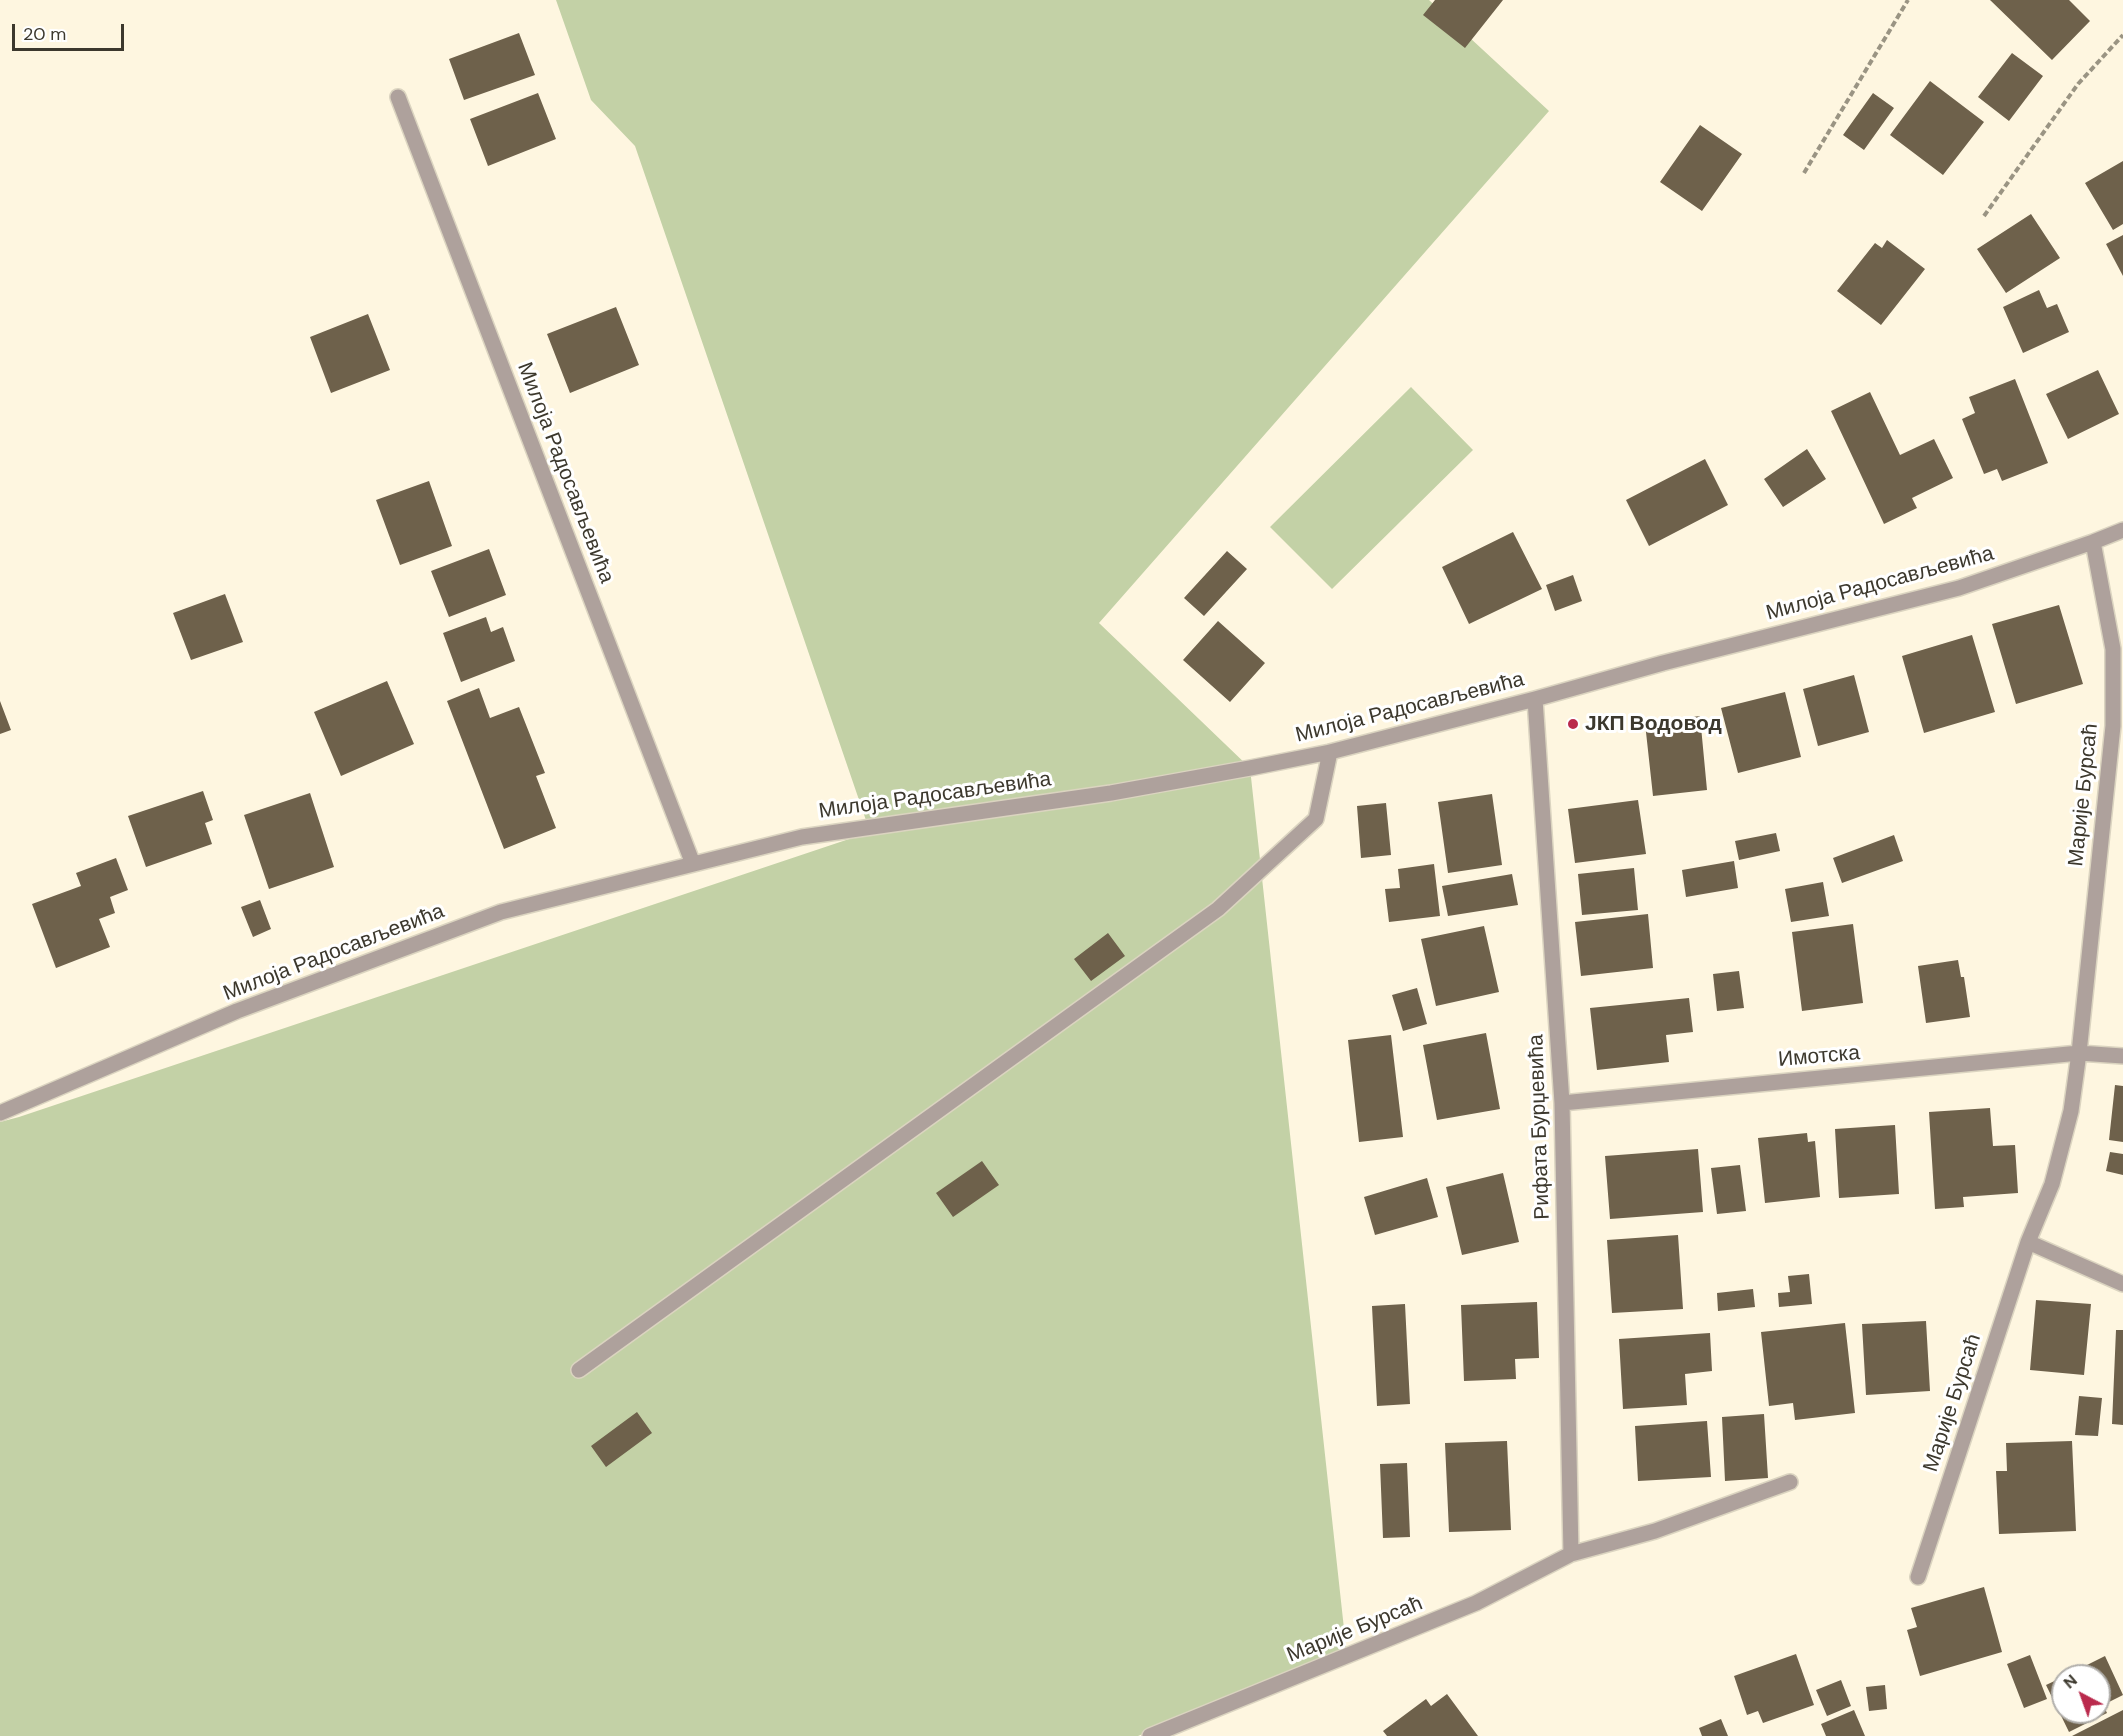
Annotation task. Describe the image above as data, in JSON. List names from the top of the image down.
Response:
{
  "streets": {
    "street": [
      "Милоја Радосављевића",
      "Марије Бурсаћ",
      "Имотска",
      "Рифата Бурџевића"
    ]
  },
  "crossings": [
    ["Милоја Радосављевића", "Марије Бурсаћ"],
    ["Милоја Радосављевића", "Рифата Бурџевића"],
    ["Марије Бурсаћ", "Имотска"],
    ["Марије Бурсаћ", "Рифата Бурџевића"],
    ["Имотска", "Рифата Бурџевића"]
  ],
  "places": ["ЈКП Водовод"],
  "scale_bar": "20 m",
  "north": "top left"
}
